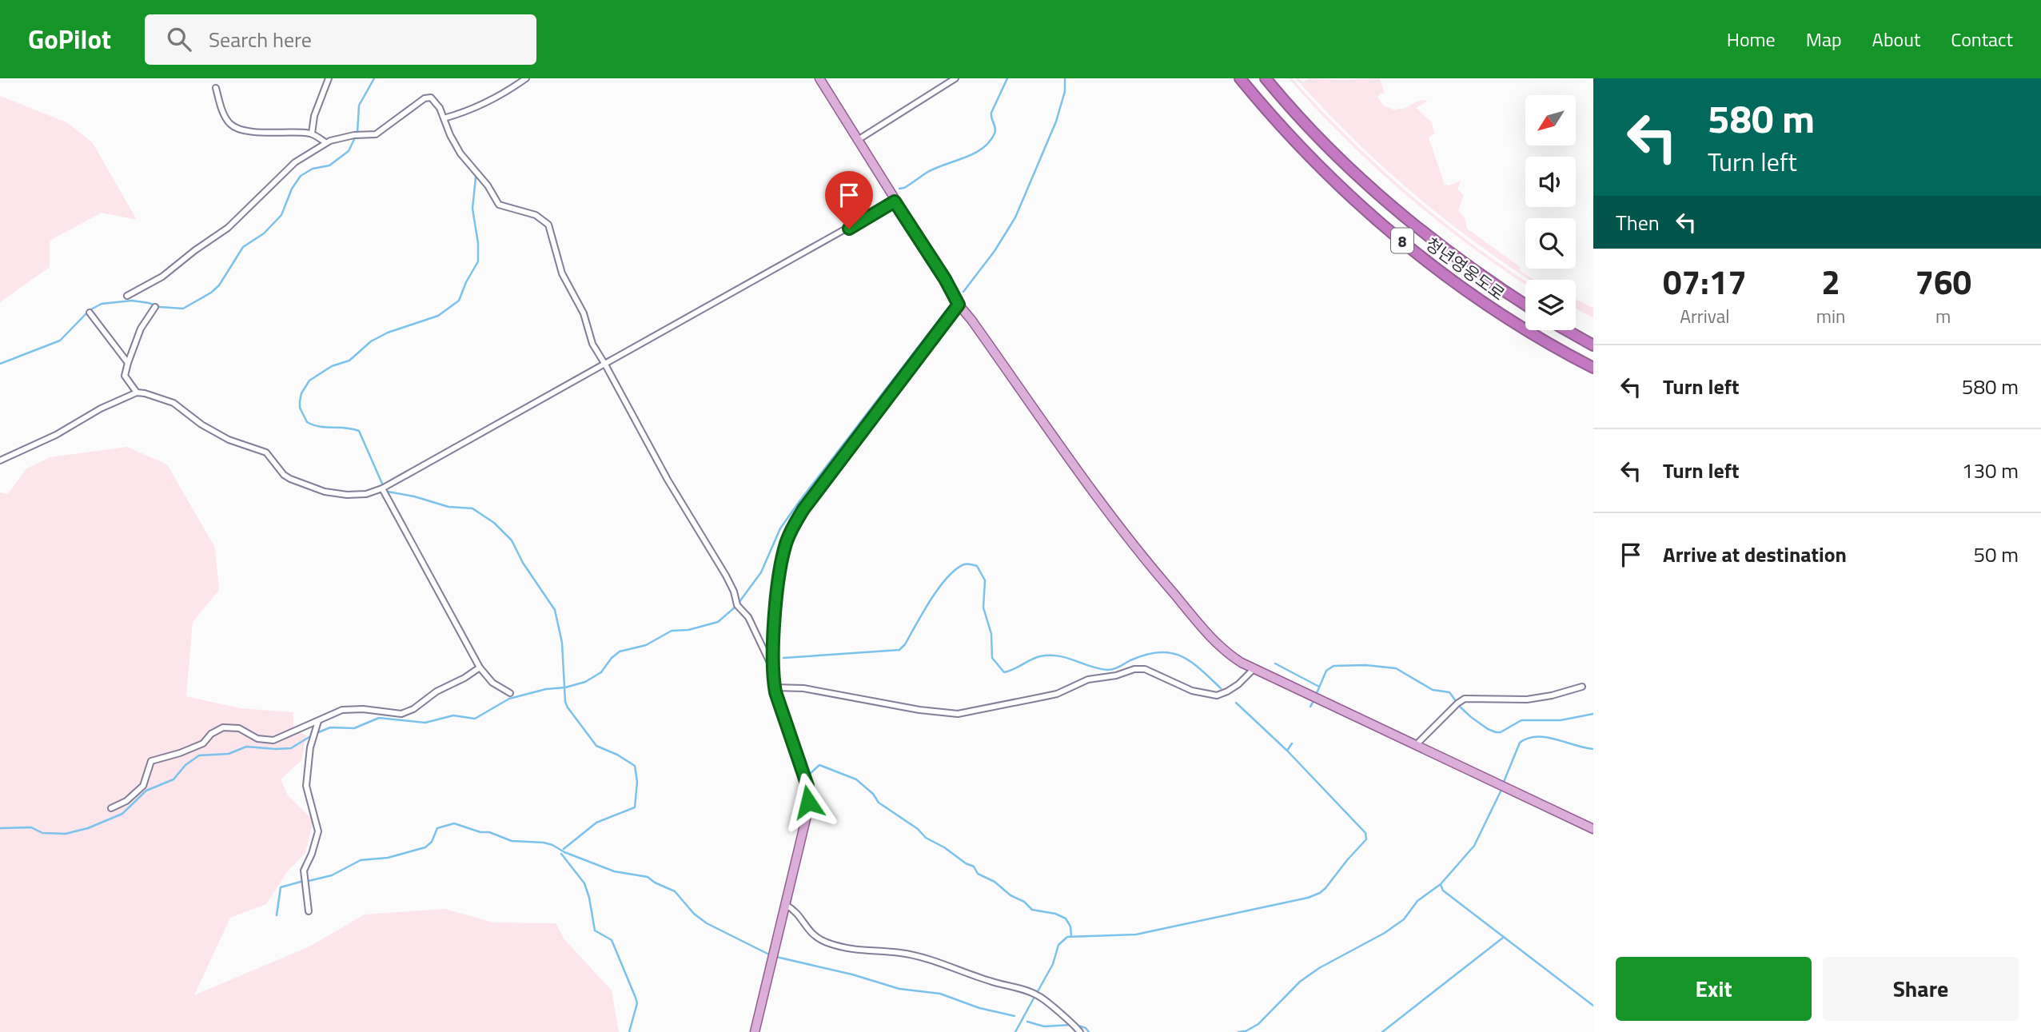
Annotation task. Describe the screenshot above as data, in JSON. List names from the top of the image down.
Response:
{
  "streets": {
    "highway": ["8", "청년영웅도로"]
  },
  "north": "bottom left",
  "page": {
    "header": "GoPilot",
    "search": "Search here",
    "nav": [
      "Home",
      "Map",
      "About",
      "Contact"
    ],
    "turn": ["580 m", "Turn left"],
    "then": "Then",
    "eta": [
      "07:17",
      "Arrival",
      "2",
      "min",
      "760",
      "m"
    ],
    "list": [
      {
        "name": "Turn left",
        "value": "580 m"
      },
      {
        "name": "Turn left",
        "value": "130 m"
      },
      {
        "name": "Arrive at destination",
        "value": "50 m"
      }
    ],
    "buttons": ["Exit", "Share"]
  }
}
